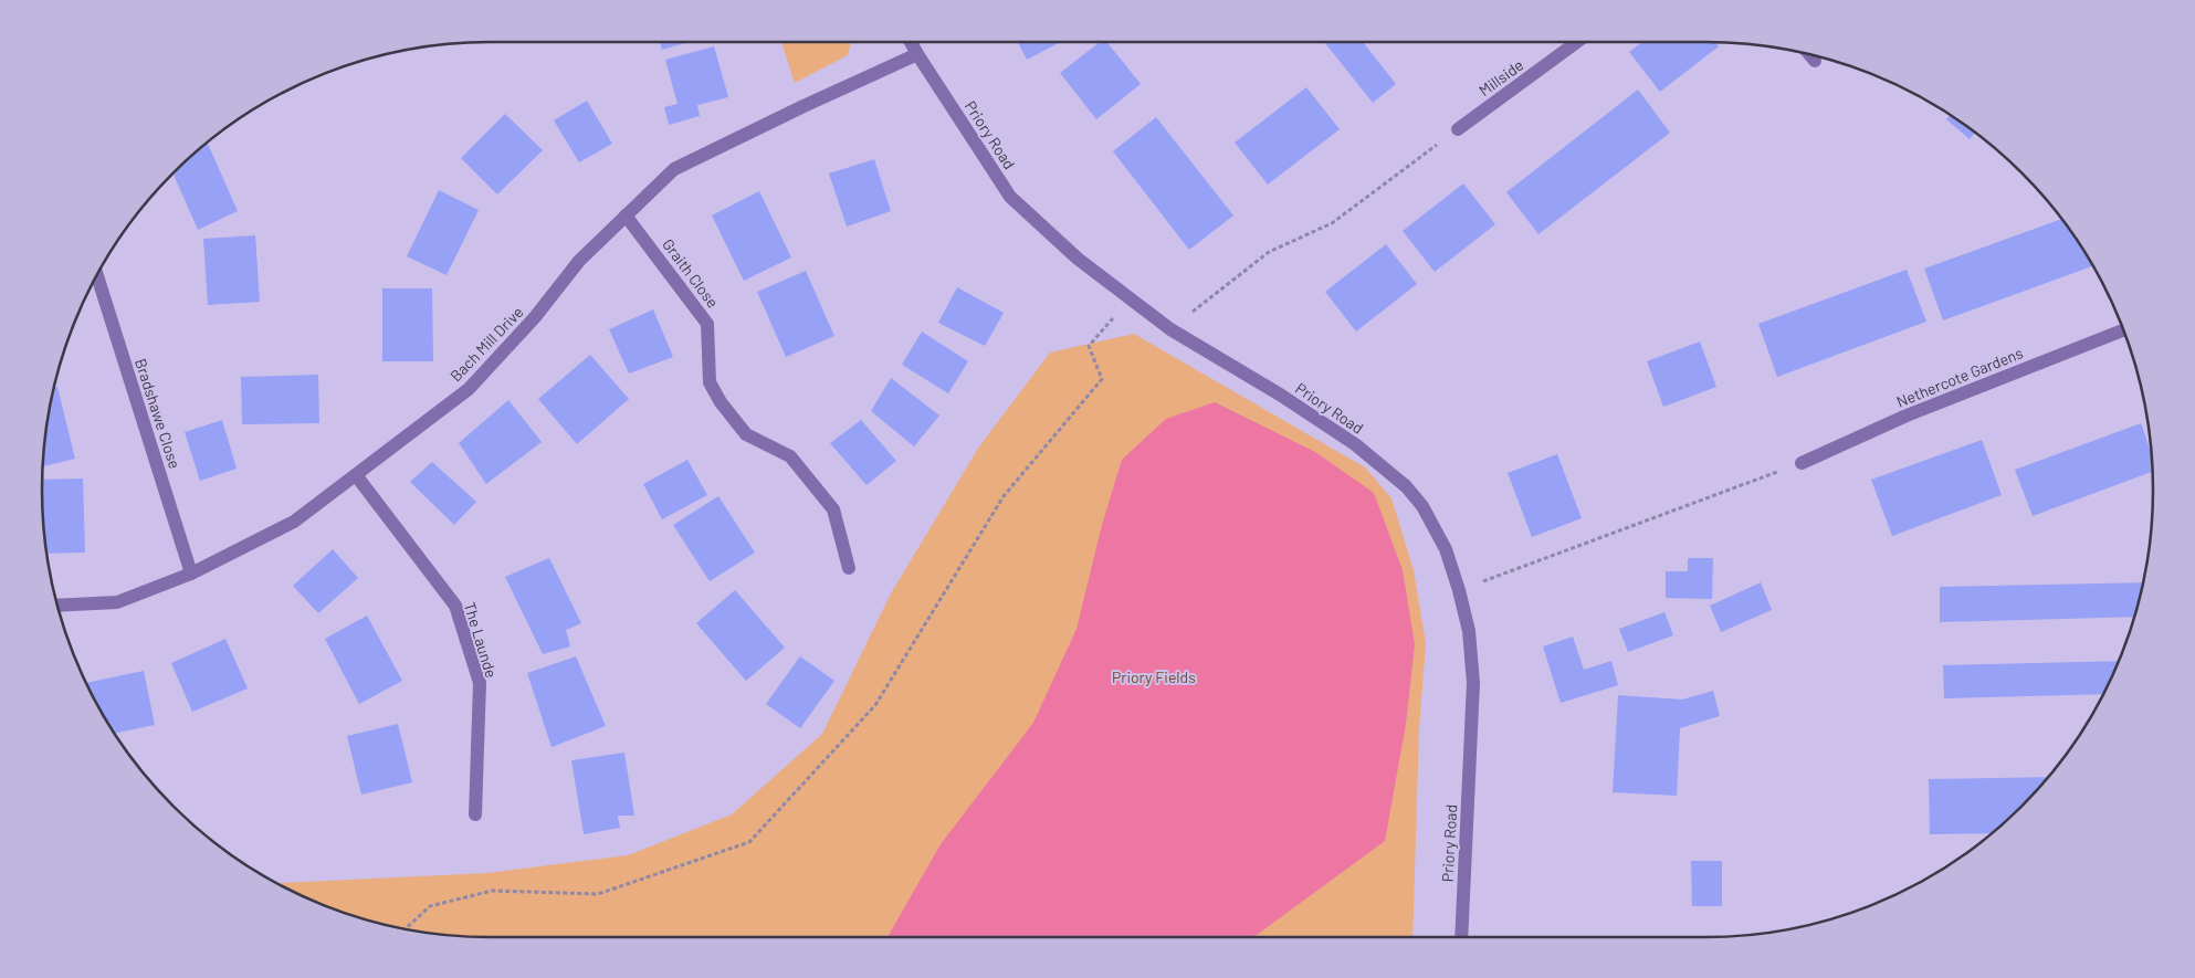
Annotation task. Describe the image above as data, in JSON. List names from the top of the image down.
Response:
{
  "streets": {
    "street": [
      "Millside",
      "Priory Road",
      "Graith Close",
      "Bach Mill Drive",
      "Nethercote Gardens",
      "Bradshawe Close",
      "The Launde"
    ]
  },
  "crossings": [
    ["Priory Road", "Bach Mill Drive"],
    ["Graith Close", "Bach Mill Drive"],
    ["Bach Mill Drive", "Bradshawe Close"],
    ["Bach Mill Drive", "The Launde"]
  ],
  "parks": ["Priory Fields"]
}
